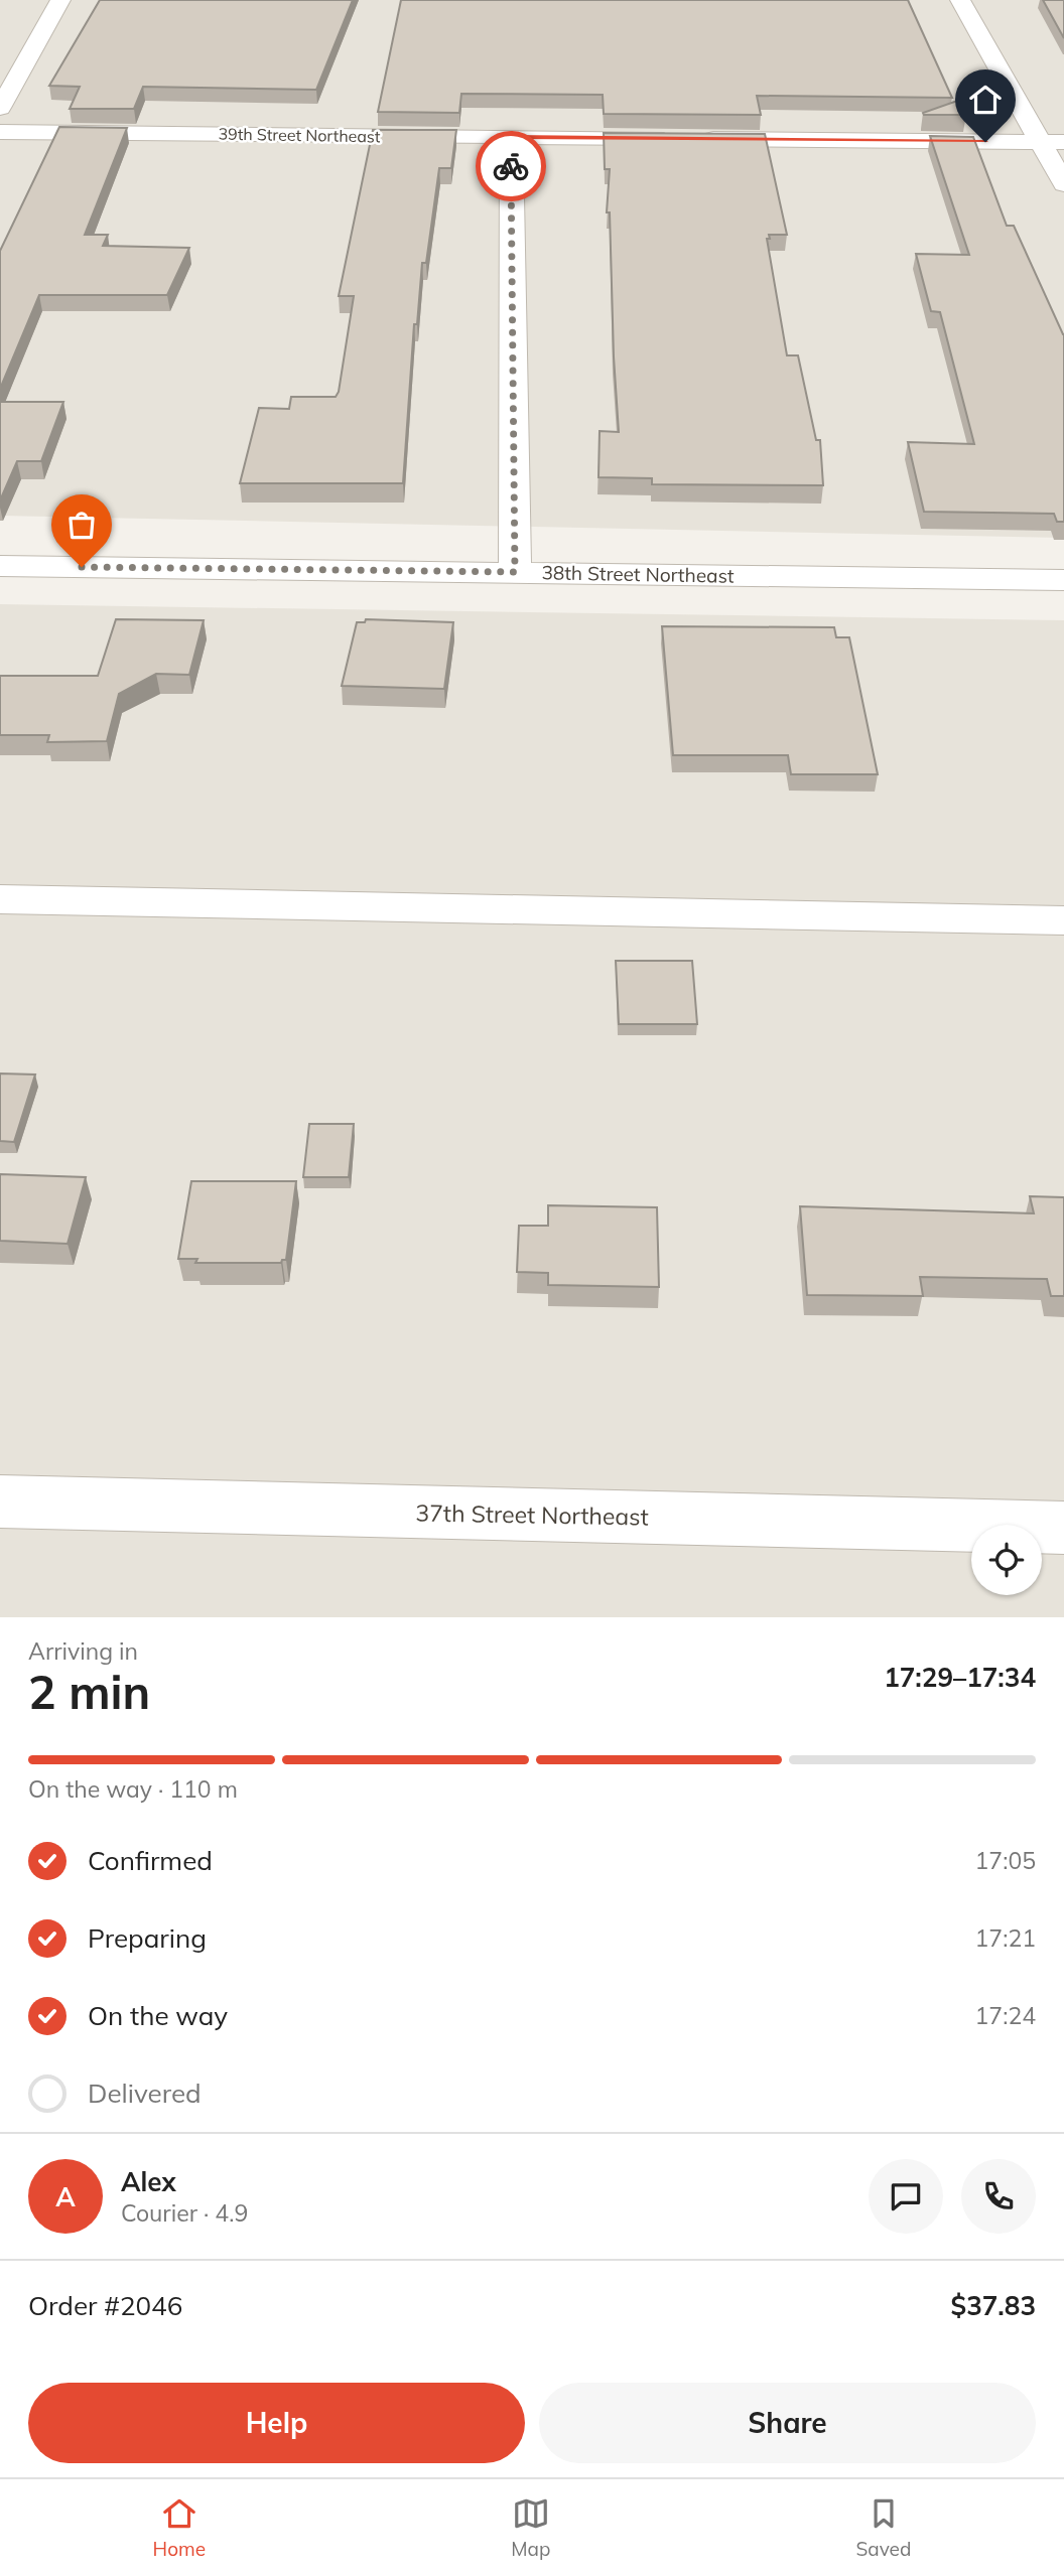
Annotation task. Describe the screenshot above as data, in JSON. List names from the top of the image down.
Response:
{
  "streets": {
    "street": ["39th Street Northeast", "38th Street Northeast", "37th Street Northeast"]
  },
  "page": {
    "heading": ["2 min", "Arriving in", "17:29–17:34"],
    "panel": [
      "Alex",
      "Courier · 4.9",
      "Order #2046",
      "$37.83"
    ],
    "bar": "On the way · 110 m",
    "list": [
      ["Confirmed", "17:05"],
      ["Preparing", "17:21"],
      ["On the way", "17:24"],
      "Delivered"
    ],
    "round": "A",
    "buttons": ["Help", "Share"],
    "tabs": ["Home", "Map", "Saved"]
  }
}
